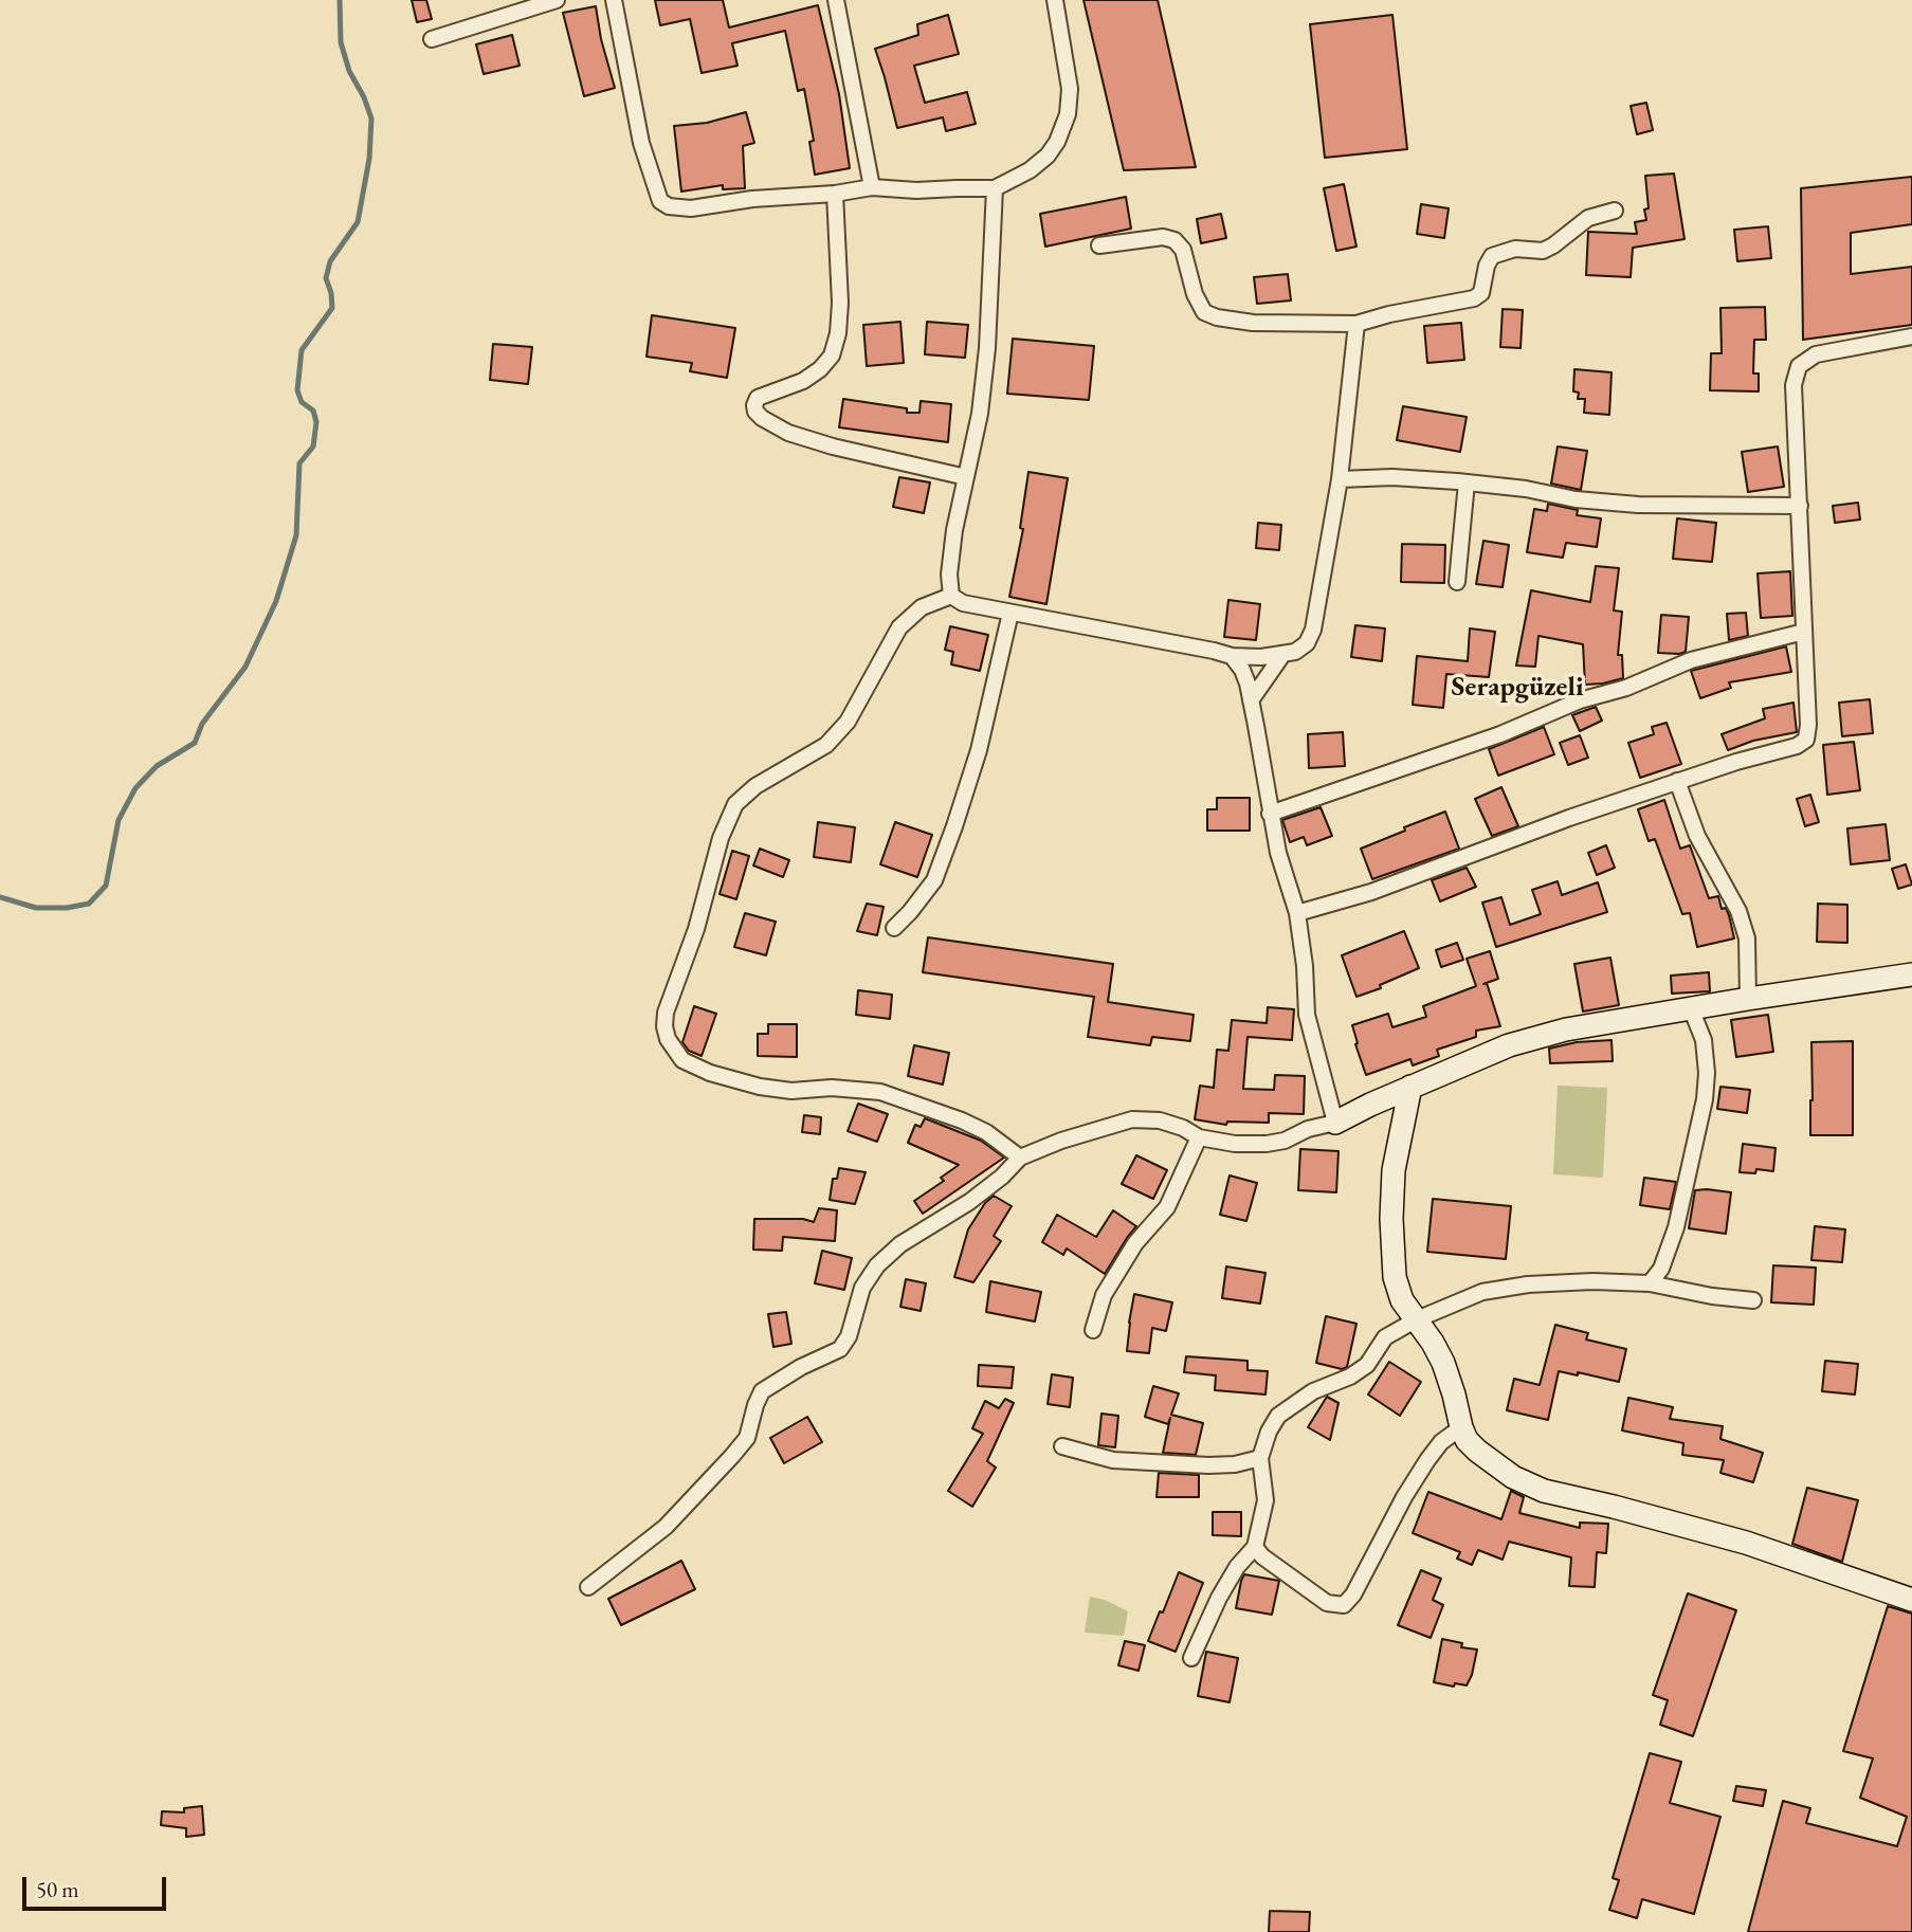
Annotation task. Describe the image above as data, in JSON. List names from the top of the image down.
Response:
{
  "districts": ["Serapgüzeli"],
  "scale_bar": "50 m"
}
